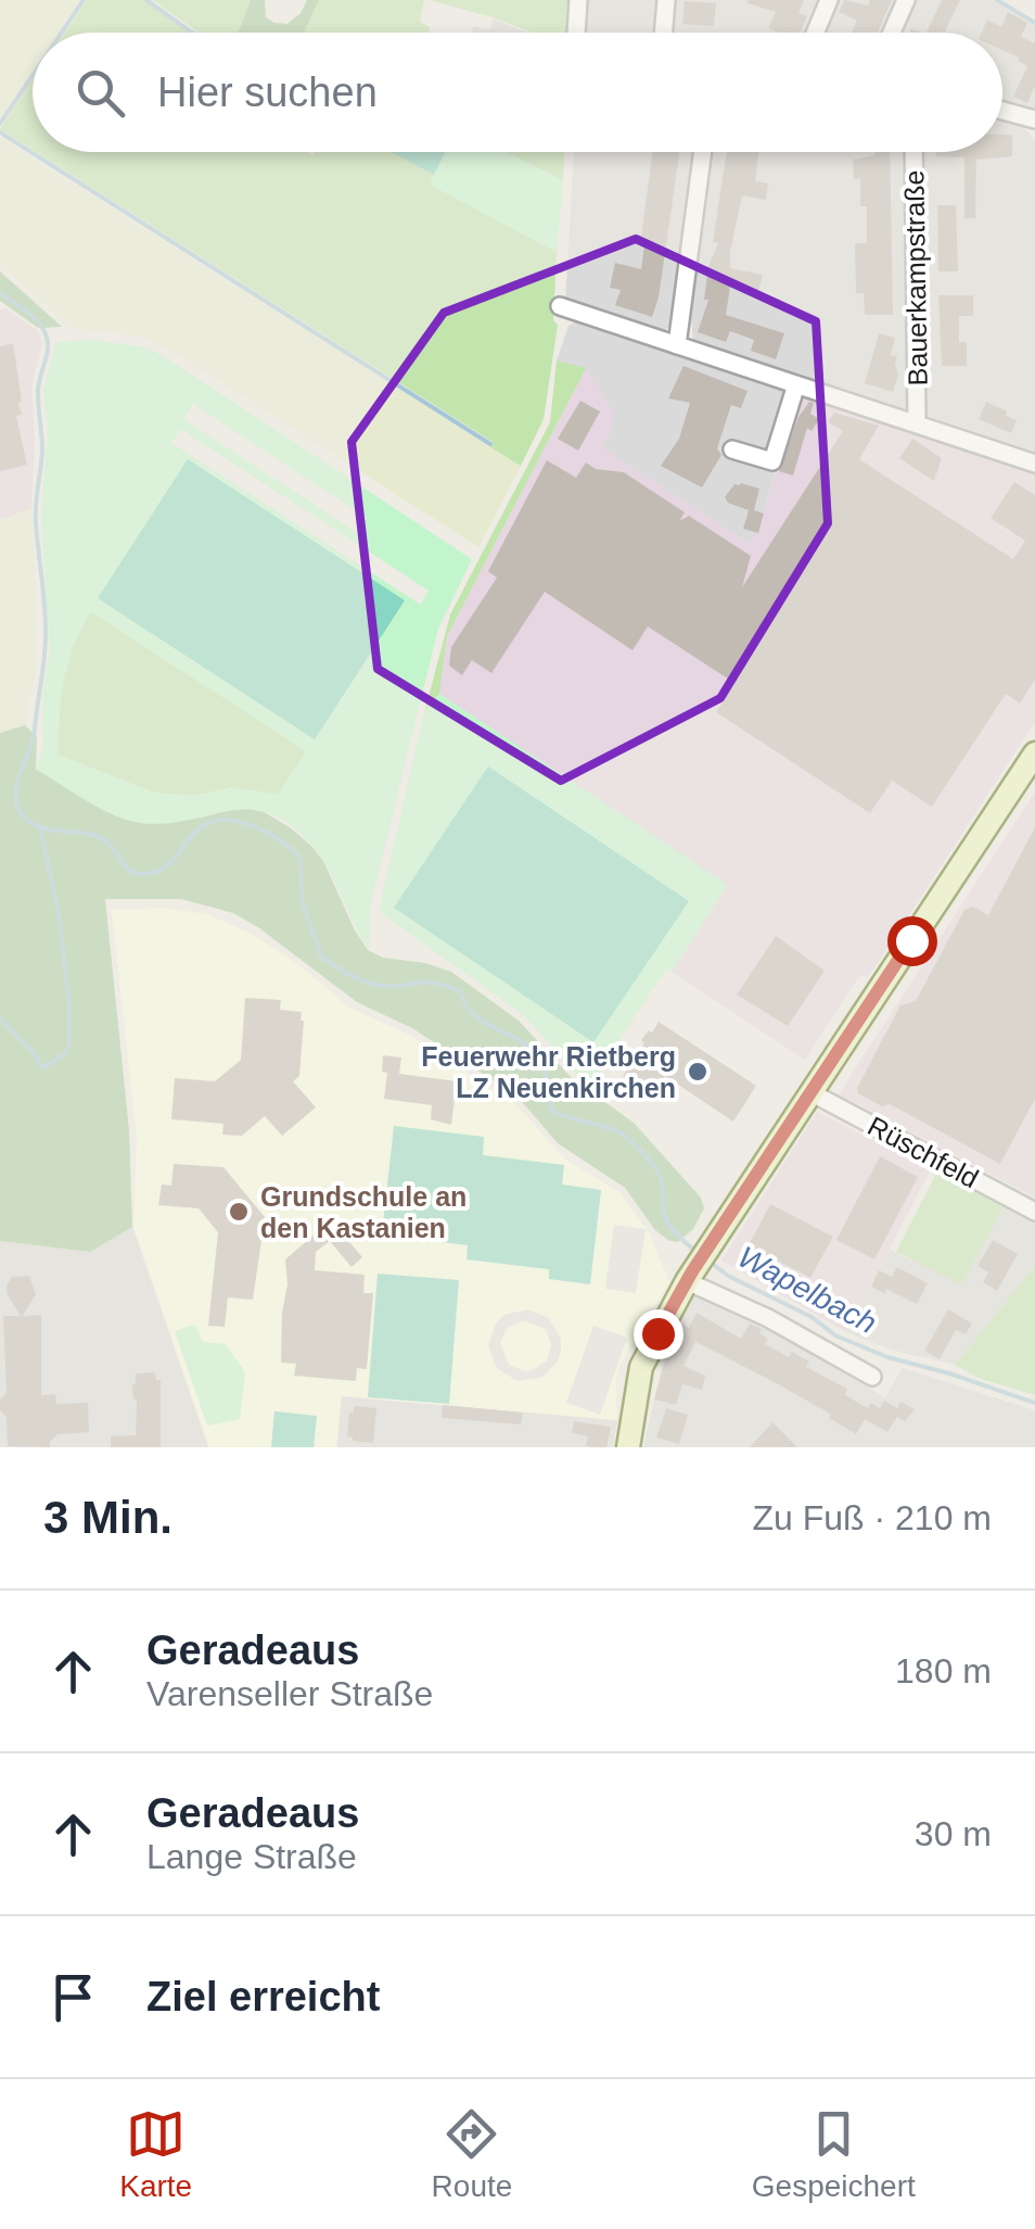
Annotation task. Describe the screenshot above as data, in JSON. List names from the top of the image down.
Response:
{
  "streets": {
    "street": ["Bauerkampstraße", "Rüschfeld"]
  },
  "water": ["Wapelbach"],
  "places": ["Feuerwehr Rietberg LZ Neuenkirchen", "Grundschule an den Kastanien"],
  "page": {
    "search": "Hier suchen",
    "heading": ["3 Min.", "Zu Fuß · 210 m"],
    "list": [
      ["Geradeaus", "Varenseller Straße", "180 m"],
      ["Geradeaus", "Lange Straße", "30 m"],
      "Ziel erreicht"
    ],
    "nav": ["Karte", "Route", "Gespeichert"]
  }
}
